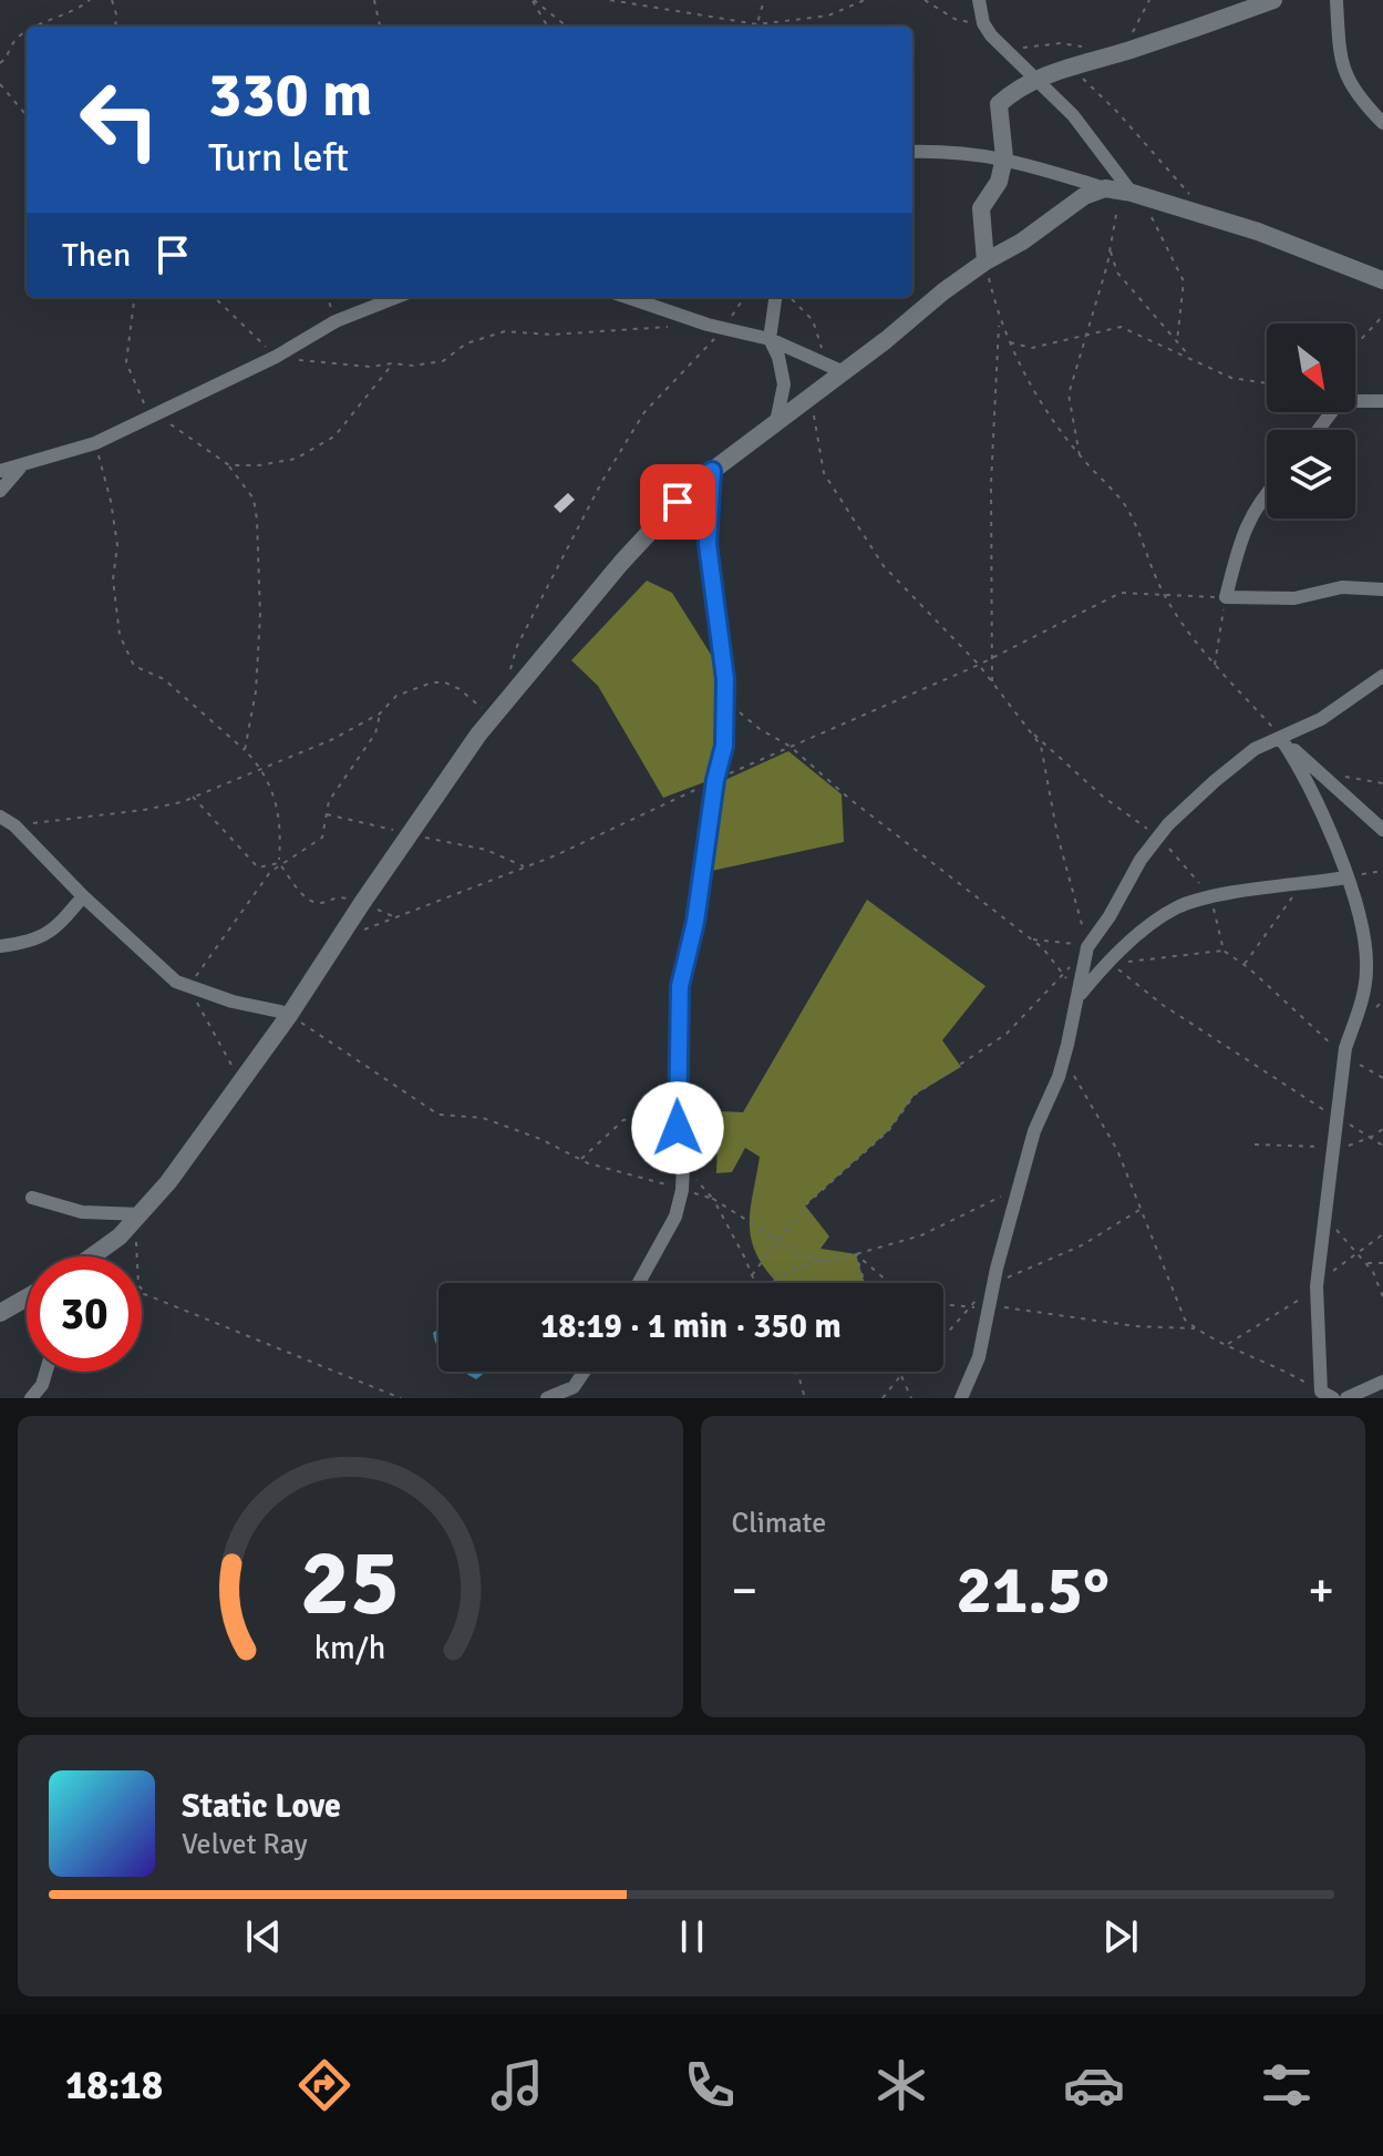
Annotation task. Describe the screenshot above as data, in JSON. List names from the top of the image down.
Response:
{
  "north": "bottom right",
  "page": {
    "turn": ["330 m", "Turn left"],
    "then": "Then",
    "limit": "30",
    "trip": "18:19 · 1 min · 350 m",
    "tile": "Climate",
    "heat": ["−", "21.5°", "+"],
    "song": ["Static Love", "Velvet Ray"],
    "tabs": "18:18",
    "gauge": ["25", "km/h"]
  }
}
